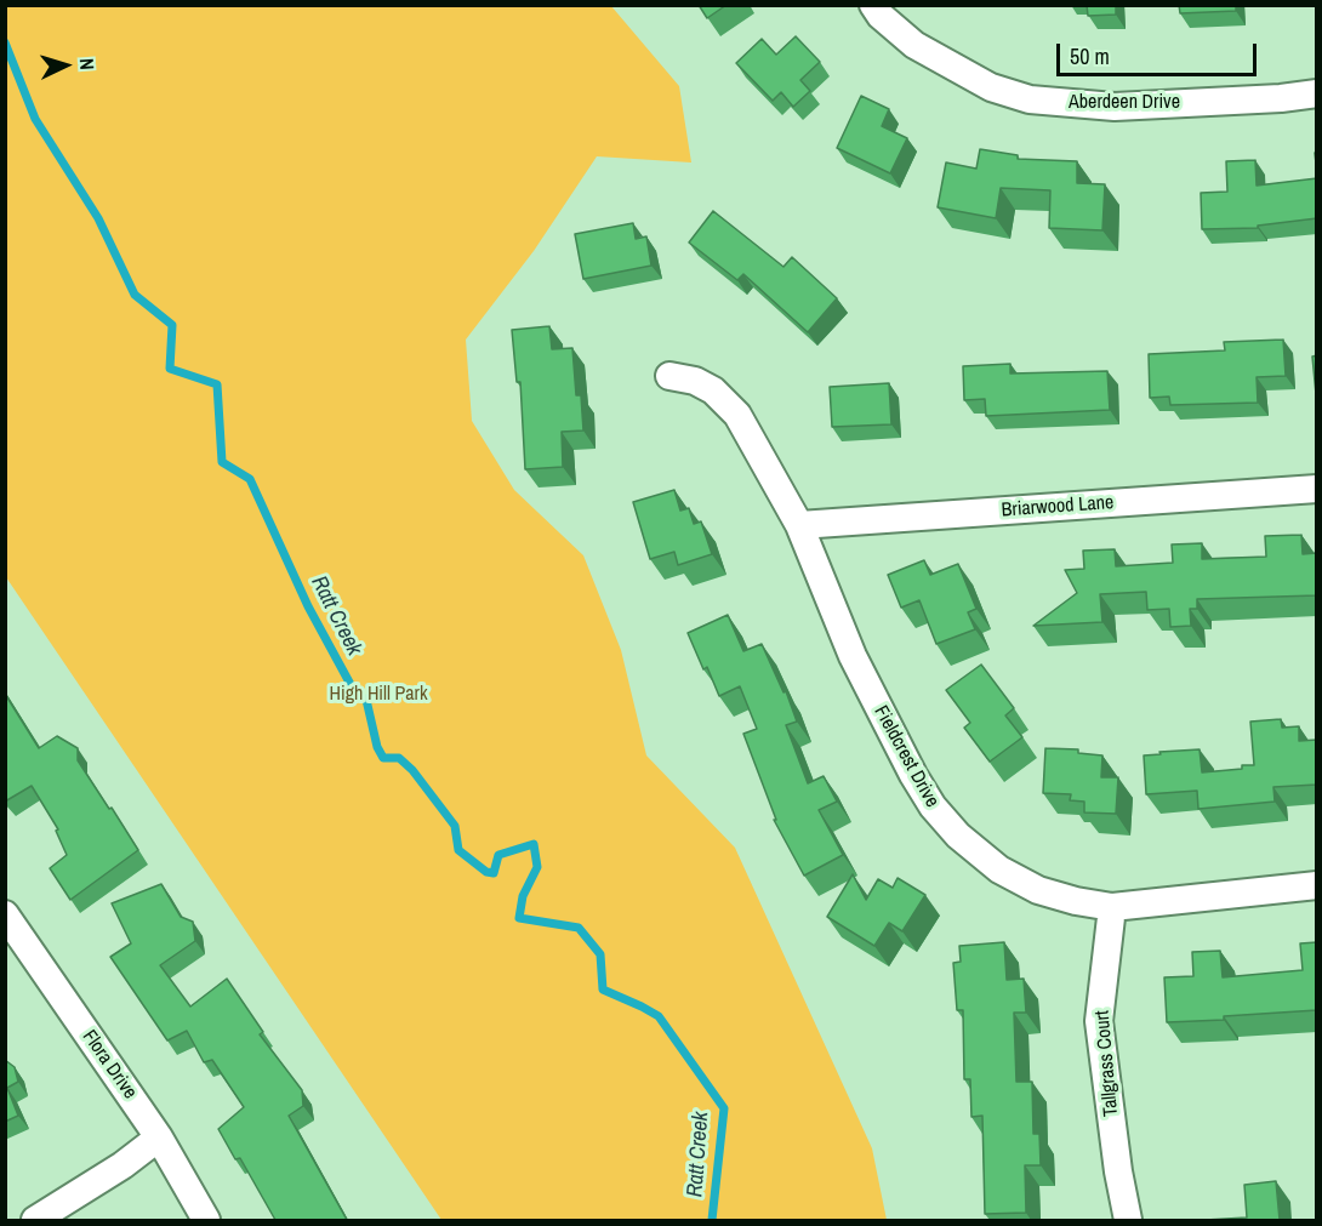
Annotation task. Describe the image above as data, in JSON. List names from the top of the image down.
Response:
{
  "streets": {
    "street": [
      "Aberdeen Drive",
      "Briarwood Lane",
      "Fieldcrest Drive",
      "Tallgrass Court",
      "Flora Drive"
    ]
  },
  "crossings": [
    ["Briarwood Lane", "Fieldcrest Drive"],
    ["Fieldcrest Drive", "Tallgrass Court"]
  ],
  "water": ["Ratt Creek"],
  "parks": ["High Hill Park"],
  "scale_bar": "50 m",
  "north": "right"
}
